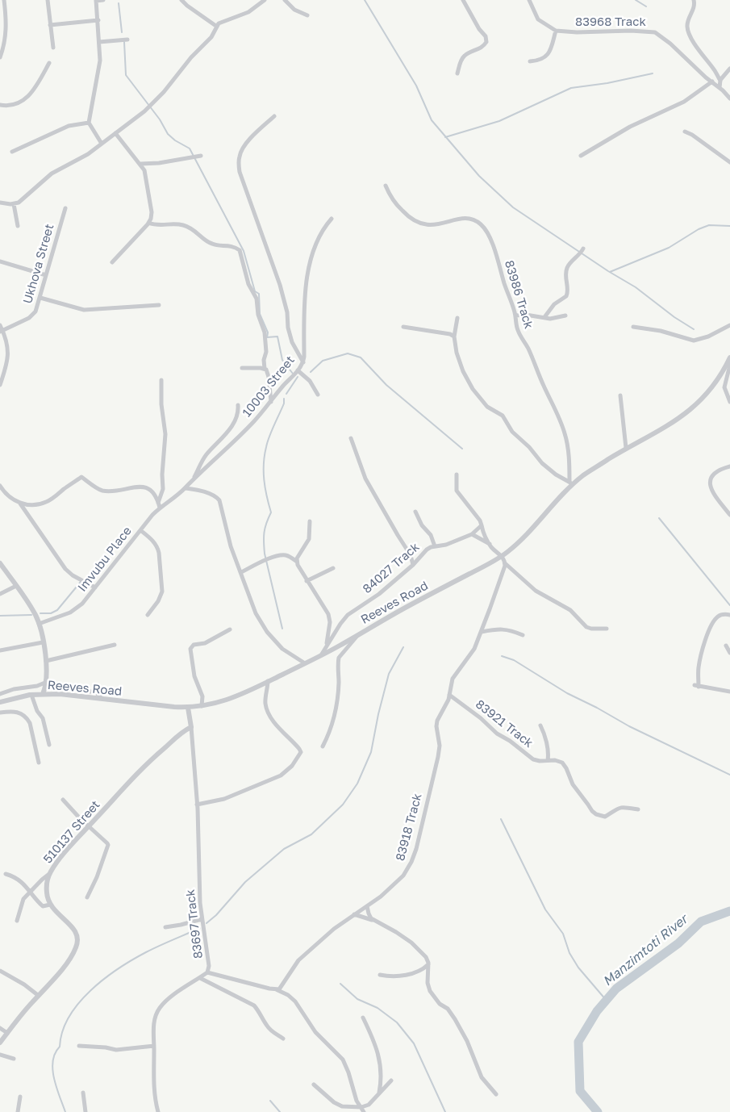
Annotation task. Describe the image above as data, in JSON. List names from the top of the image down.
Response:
{
  "streets": {
    "street": [
      "83968 Track",
      "Ukhova Street",
      "83986 Track",
      "10003 Street",
      "Imvubu Place",
      "84027 Track",
      "Reeves Road",
      "83921 Track",
      "83918 Track",
      "510137 Street",
      "83697 Track"
    ]
  },
  "crossings": [
    ["83986 Track", "Reeves Road"],
    ["10003 Street", "Imvubu Place"],
    ["84027 Track", "Reeves Road"],
    ["Reeves Road", "83697 Track"],
    ["83921 Track", "83918 Track"],
    ["510137 Street", "83697 Track"]
  ],
  "water": ["Manzimtoti River"]
}
